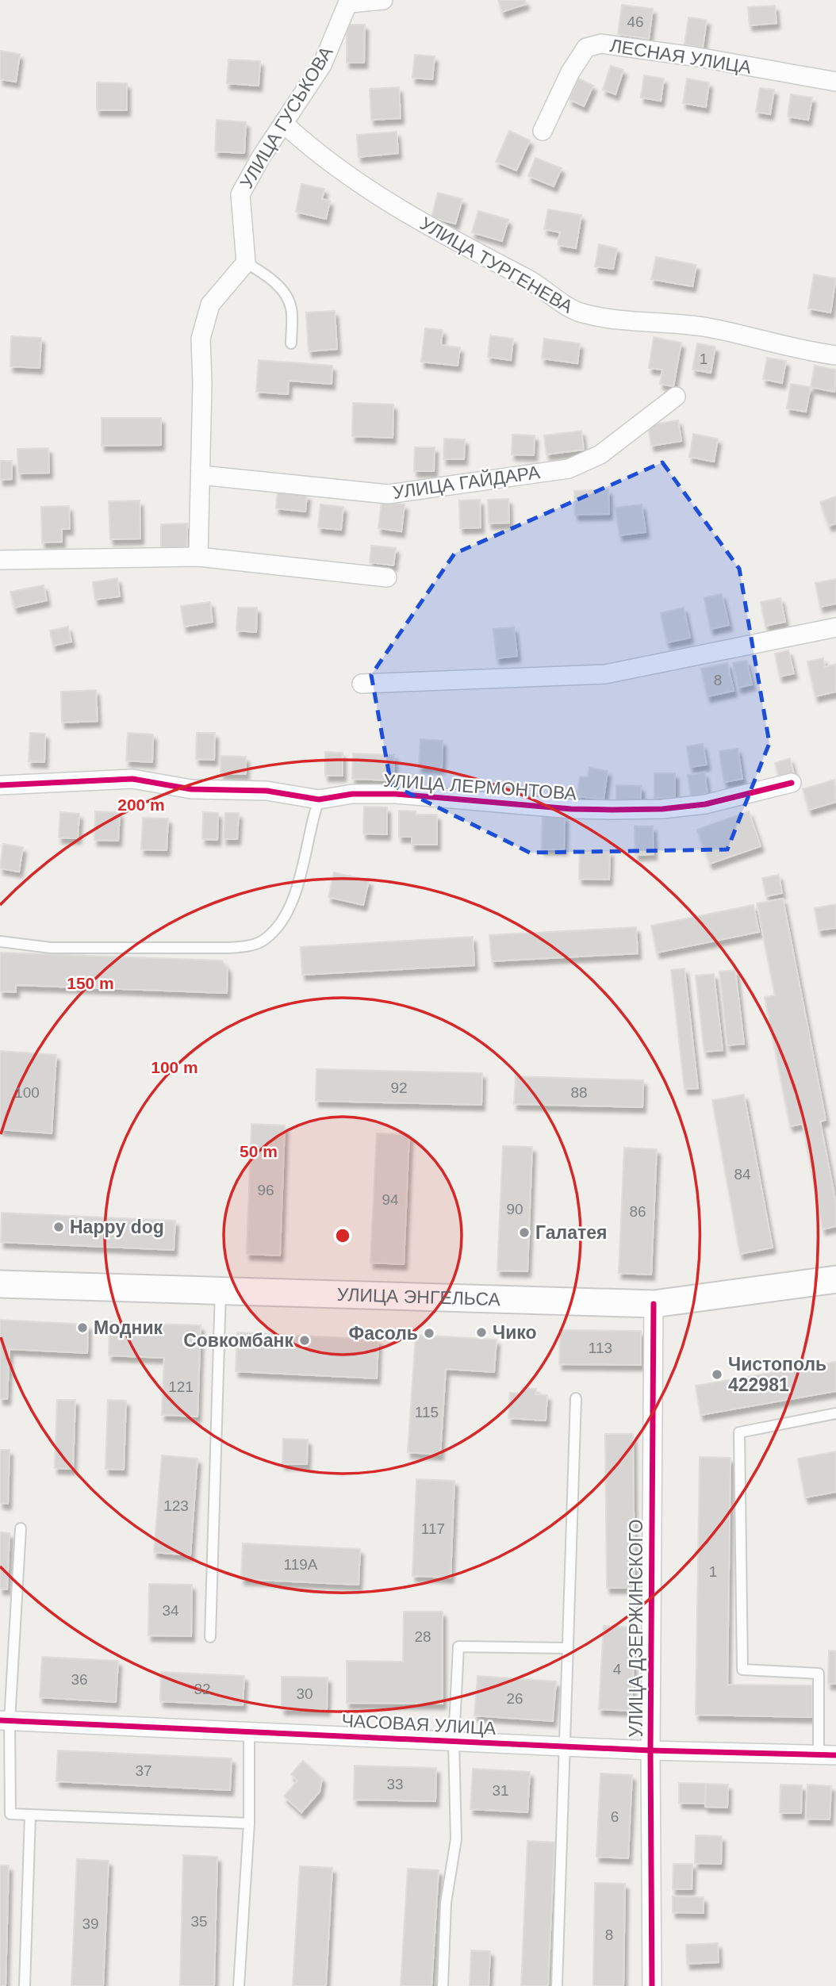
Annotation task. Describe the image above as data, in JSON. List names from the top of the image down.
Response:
{
  "streets": {
    "main road": ["УЛИЦА ЭНГЕЛЬСА"],
    "street": [
      "ЛЕСНАЯ УЛИЦА",
      "УЛИЦА ГУСЬКОВА",
      "УЛИЦА ТУРГЕНЕВА",
      "УЛИЦА ГАЙДАРА",
      "УЛИЦА ЛЕРМОНТОВА",
      "УЛИЦА ДЗЕРЖИНСКОГО",
      "ЧАСОВАЯ УЛИЦА"
    ]
  },
  "crossings": [
    ["УЛИЦА ГУСЬКОВА", "УЛИЦА ТУРГЕНЕВА"],
    ["УЛИЦА ЭНГЕЛЬСА", "УЛИЦА ДЗЕРЖИНСКОГО"],
    ["УЛИЦА ДЗЕРЖИНСКОГО", "ЧАСОВАЯ УЛИЦА"]
  ],
  "places": [
    "Happy dog",
    "Галатея",
    "Модник",
    "Чико",
    "Фасоль",
    "Совкомбанк",
    "Чистополь 422981"
  ],
  "house_numbers": [
    "46",
    "1",
    "8",
    "92",
    "100",
    "88",
    "84",
    "96",
    "94",
    "90",
    "86",
    "113",
    "121",
    "115",
    "123",
    "117",
    "119А",
    "1",
    "34",
    "28",
    "4",
    "36",
    "32",
    "30",
    "26",
    "37",
    "33",
    "31",
    "6",
    "35",
    "39",
    "8"
  ],
  "rings": [
    "200 m",
    "150 m",
    "100 m",
    "50 m"
  ]
}
